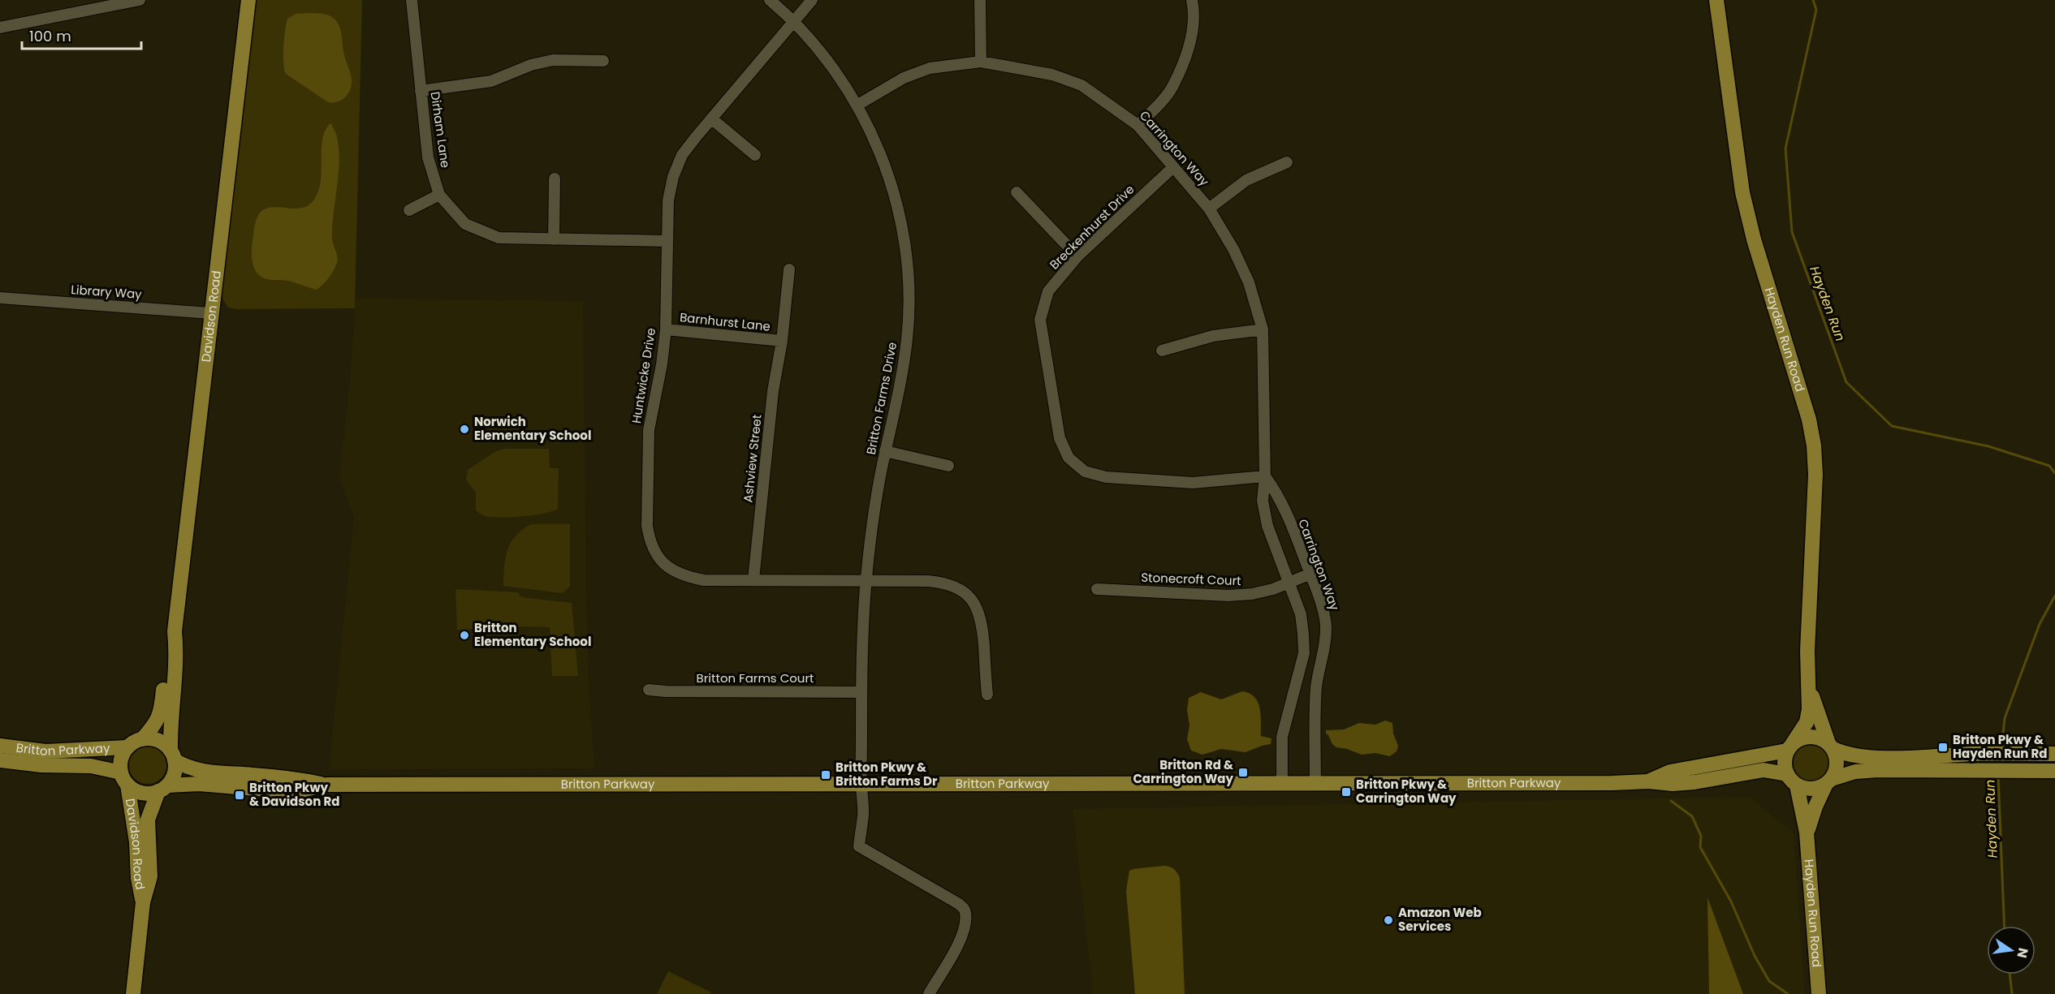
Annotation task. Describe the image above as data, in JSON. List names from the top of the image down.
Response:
{
  "streets": {
    "main road": ["Davidson Road", "Hayden Run Road", "Britton Parkway"],
    "street": [
      "Dirham Lane",
      "Carrington Way",
      "Breckenhurst Drive",
      "Library Way",
      "Barnhurst Lane",
      "Huntwicke Drive",
      "Britton Farms Drive",
      "Ashview Street",
      "Stonecroft Court",
      "Britton Farms Court"
    ]
  },
  "crossings": [
    ["Dirham Lane", "Huntwicke Drive"],
    ["Carrington Way", "Breckenhurst Drive"],
    ["Carrington Way", "Britton Farms Drive"],
    ["Carrington Way", "Stonecroft Court"],
    ["Carrington Way", "Britton Parkway"],
    ["Library Way", "Davidson Road"],
    ["Davidson Road", "Britton Parkway"],
    ["Barnhurst Lane", "Huntwicke Drive"],
    ["Barnhurst Lane", "Ashview Street"],
    ["Hayden Run Road", "Britton Parkway"],
    ["Huntwicke Drive", "Britton Farms Drive"],
    ["Huntwicke Drive", "Ashview Street"],
    ["Britton Farms Drive", "Britton Farms Court"],
    ["Britton Farms Drive", "Britton Parkway"]
  ],
  "water": ["Hayden Run"],
  "places": {
    "other": ["Norwich Elementary School", "Britton Elementary School", "Amazon Web Services"],
    "transit": [
      "Britton Pkwy & Hayden Run Rd",
      "Britton Rd & Carrington Way",
      "Britton Pkwy & Britton Farms Dr",
      "Britton Pkwy & Carrington Way",
      "Britton Pkwy & Davidson Rd"
    ]
  },
  "scale_bar": "100 m",
  "north": "right"
}
